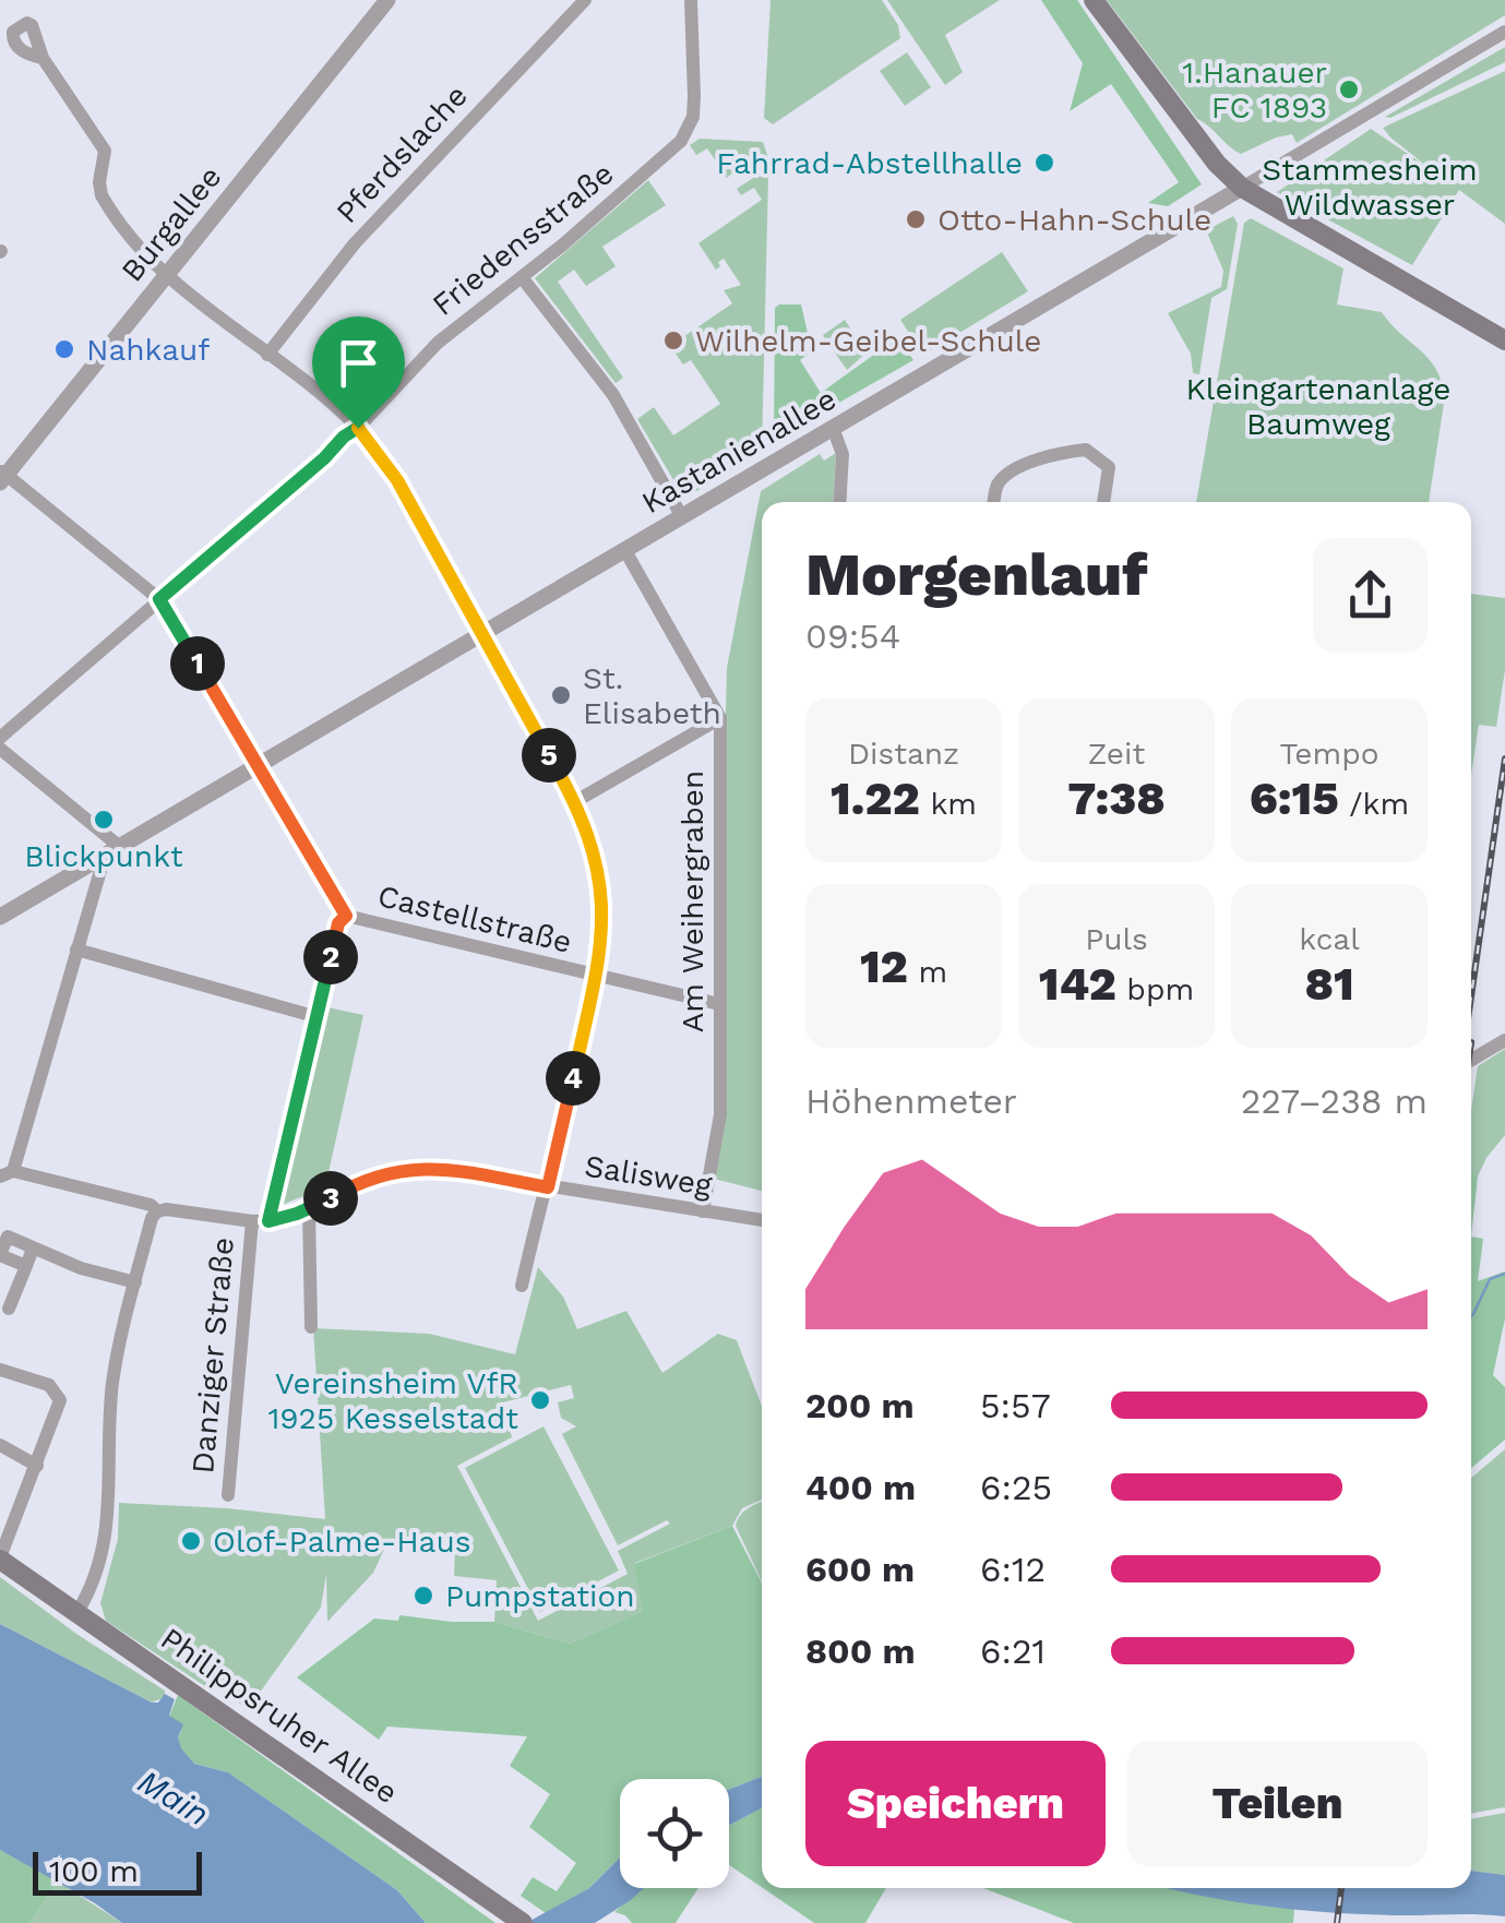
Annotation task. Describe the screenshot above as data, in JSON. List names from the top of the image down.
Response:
{
  "streets": {
    "main road": ["Philippsruher Allee"],
    "street": [
      "Pferdslache",
      "Burgallee",
      "Friedensstraße",
      "Kastanienallee",
      "Am Weihergraben",
      "Castellstraße",
      "Salisweg",
      "Danziger Straße"
    ]
  },
  "crossings": [
    ["Kastanienallee", "Am Weihergraben"],
    ["Am Weihergraben", "Castellstraße"],
    ["Am Weihergraben", "Salisweg"],
    ["Salisweg", "Danziger Straße"]
  ],
  "water": ["Main"],
  "parks": ["Stammesheim Wildwasser", "Kleingartenanlage Baumweg"],
  "places": [
    "1.Hanauer FC 1893",
    "Fahrrad-Abstellhalle",
    "Otto-Hahn-Schule",
    "Wilhelm-Geibel-Schule",
    "Nahkauf",
    "St. Elisabeth",
    "Blickpunkt",
    "Vereinsheim VfR 1925 Kesselstadt",
    "Olof-Palme-Haus",
    "Pumpstation"
  ],
  "scale_bar": "100 m",
  "page": {
    "heading": ["Morgenlauf", "09:54"],
    "pins": [
      "1",
      "5",
      "2",
      "4",
      "3"
    ],
    "stats": [
      ["Distanz", "1.22 km"],
      ["Zeit", "7:38"],
      ["Tempo", "6:15 /km"],
      ["12 m"],
      ["Puls", "142 bpm"],
      ["kcal", "81"]
    ],
    "chart": ["Höhenmeter", "227–238 m"],
    "list": [
      {
        "name": "200 m",
        "note": "5:57"
      },
      {
        "name": "400 m",
        "note": "6:25"
      },
      {
        "name": "600 m",
        "note": "6:12"
      },
      {
        "name": "800 m",
        "note": "6:21"
      }
    ],
    "buttons": ["Speichern", "Teilen"],
    "scale": "100 m"
  }
}
